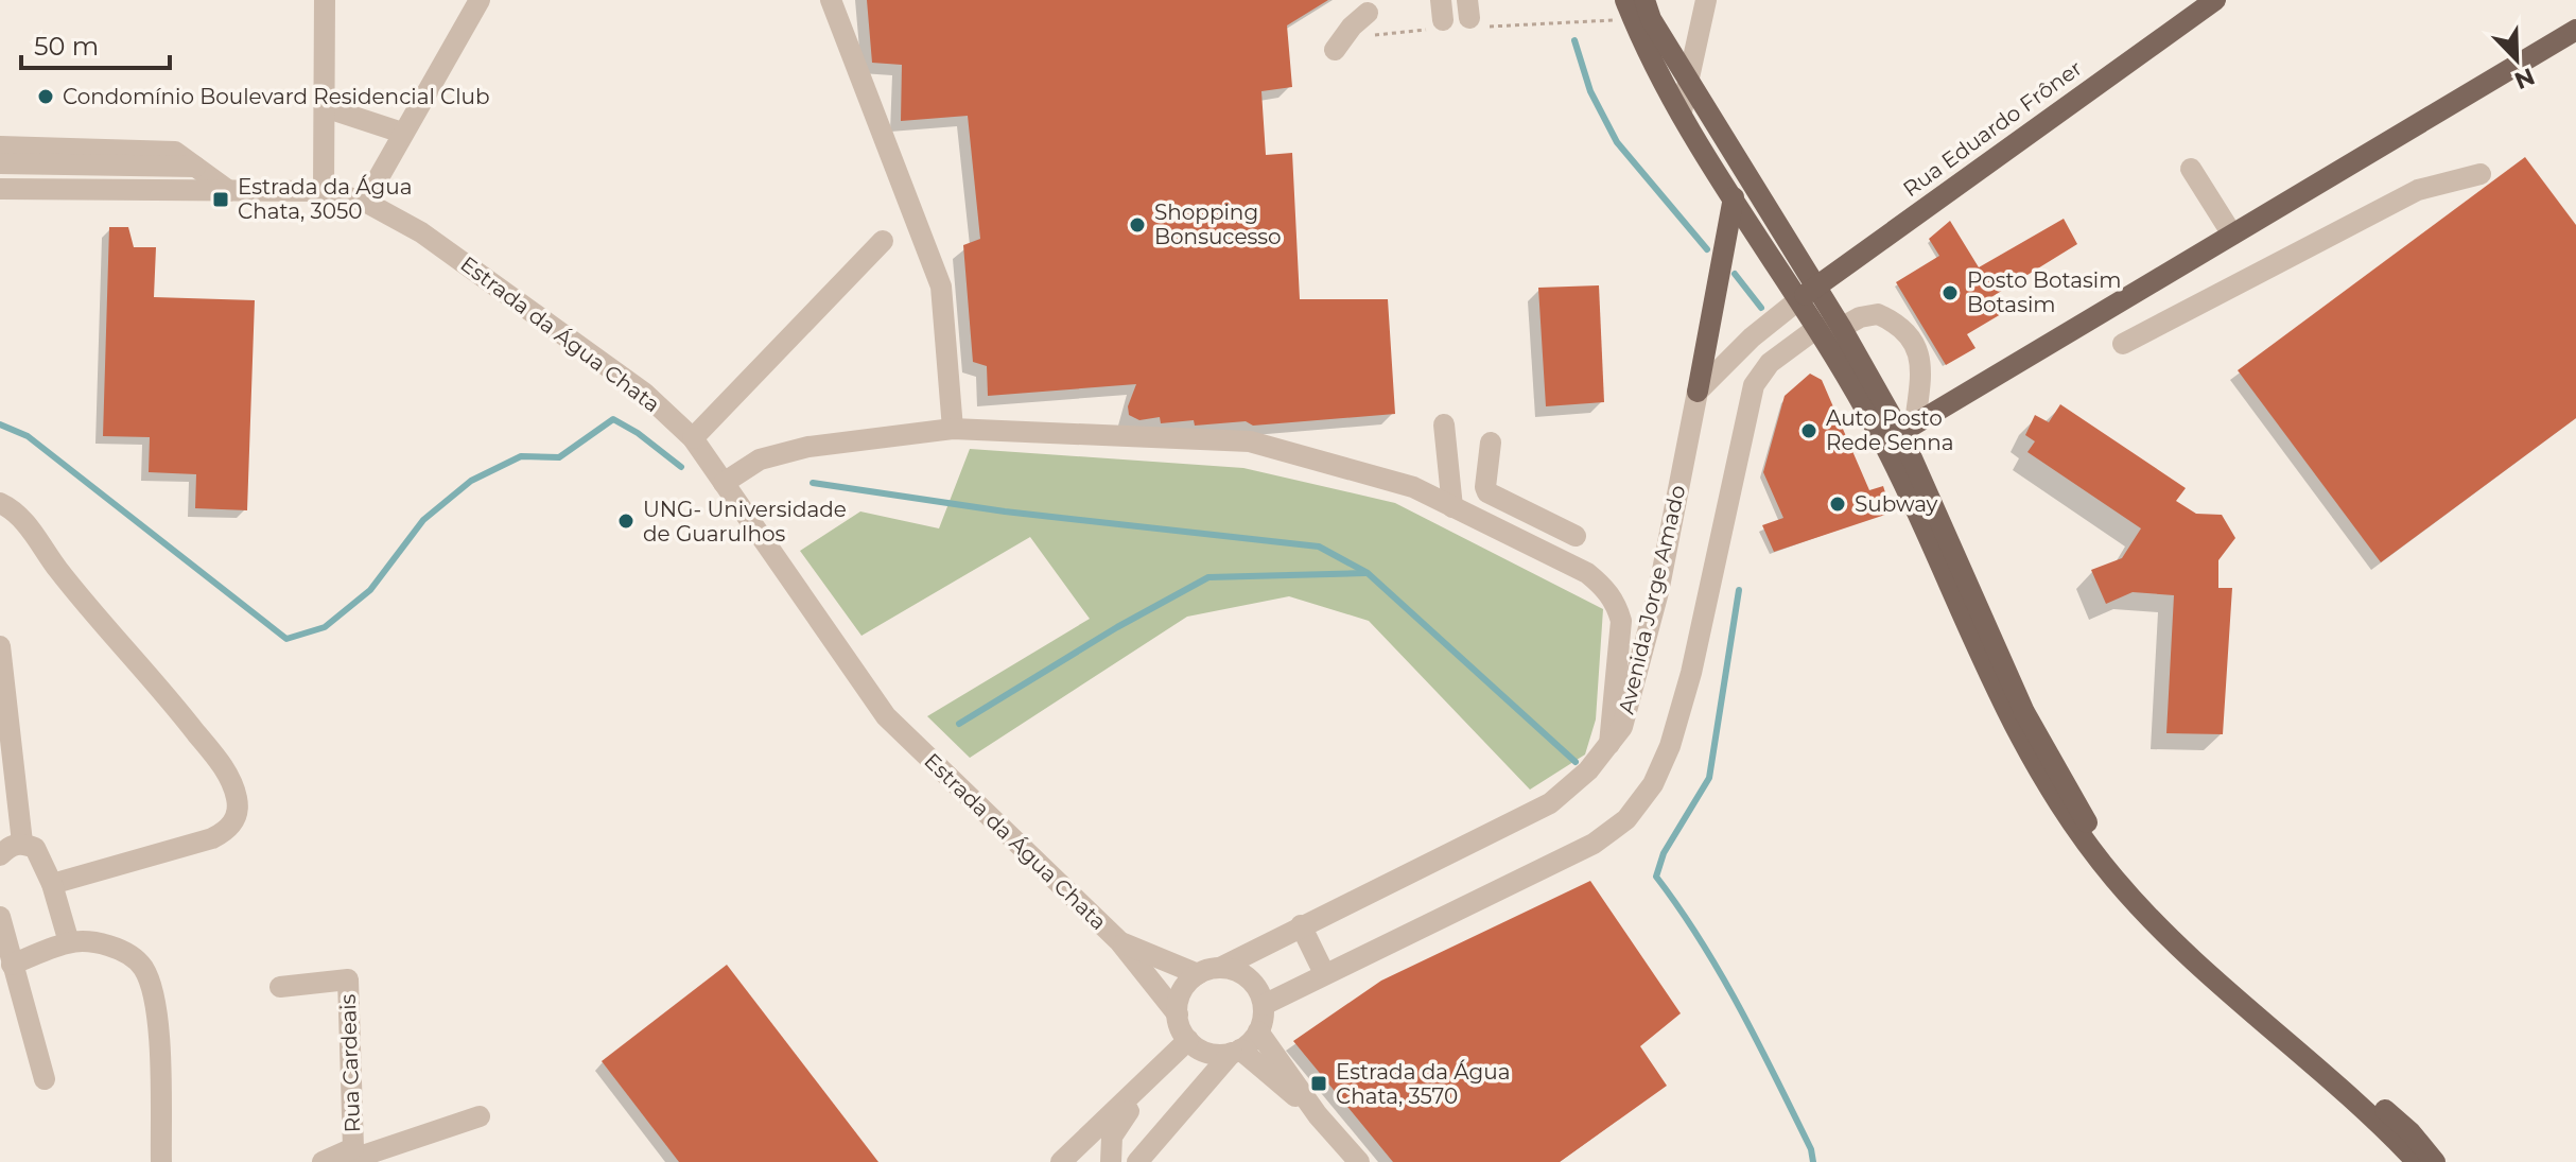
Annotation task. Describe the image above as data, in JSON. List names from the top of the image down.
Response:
{
  "streets": {
    "main road": ["Rua Eduardo Frôner"],
    "street": ["Estrada da Água Chata", "Avenida Jorge Amado", "Rua Cardeais"]
  },
  "crossings": [
    ["Estrada da Água Chata", "Avenida Jorge Amado"]
  ],
  "places": {
    "other": [
      "Condomínio Boulevard Residencial Club",
      "Shopping Bonsucesso",
      "Posto Botasim Botasim",
      "Auto Posto Rede Senna",
      "Subway",
      "UNG- Universidade de Guarulhos"
    ],
    "transit": ["Estrada da Água Chata, 3050", "Estrada da Água Chata, 3570"]
  },
  "scale_bar": "50 m",
  "north": "bottom right"
}
